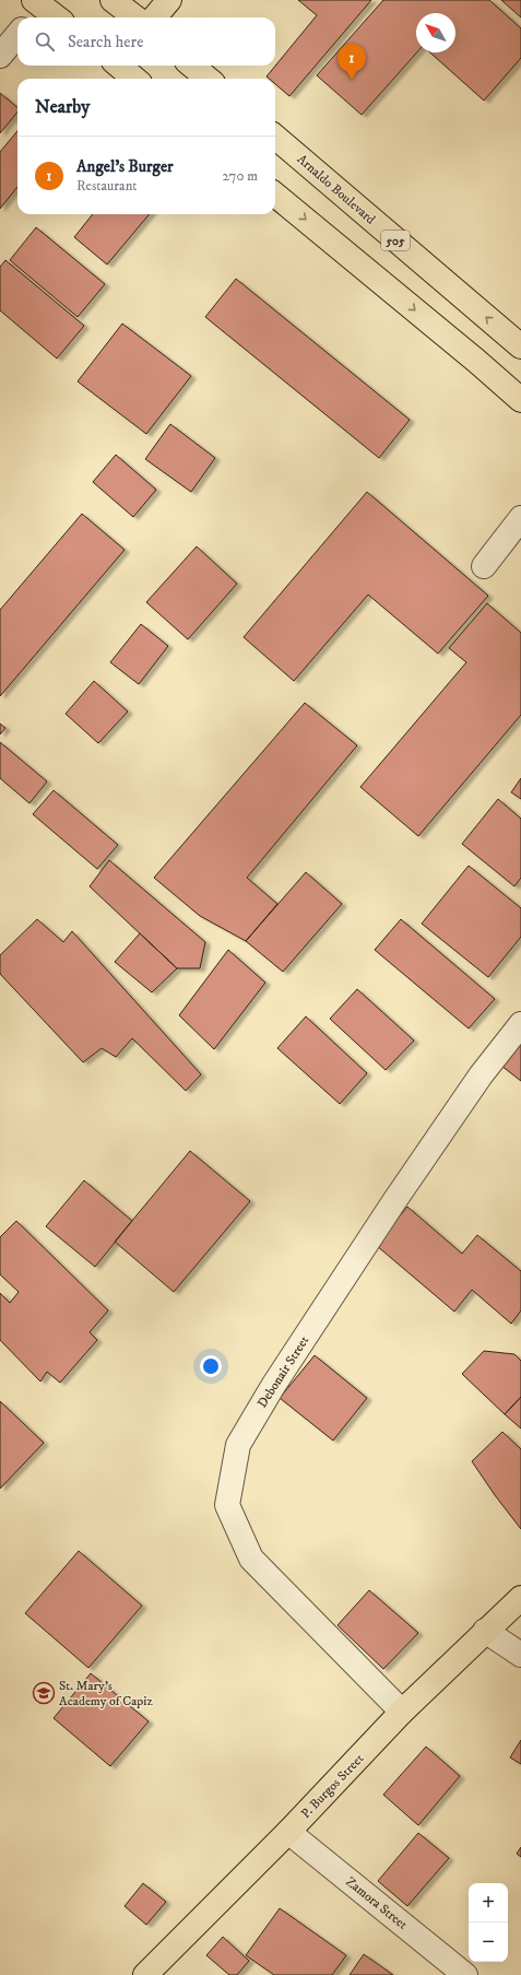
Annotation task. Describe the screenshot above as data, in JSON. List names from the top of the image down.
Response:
{
  "streets": {
    "main road": ["Arnaldo Boulevard", "505", "P. Burgos Street"],
    "street": ["Debonair Street", "Zamora Street"]
  },
  "crossings": [
    ["Debonair Street", "P. Burgos Street"],
    ["P. Burgos Street", "Zamora Street"]
  ],
  "places": {
    "school or university": ["St. Mary's Academy of Capiz"]
  },
  "north": "top left",
  "page": {
    "search": "Search here",
    "pins": "1",
    "heading": "Nearby",
    "list": [
      {
        "mark": "1",
        "name": "Angel's Burger",
        "note": "Restaurant",
        "value": "270 m"
      }
    ],
    "map_buttons": ["+", "−"]
  }
}
